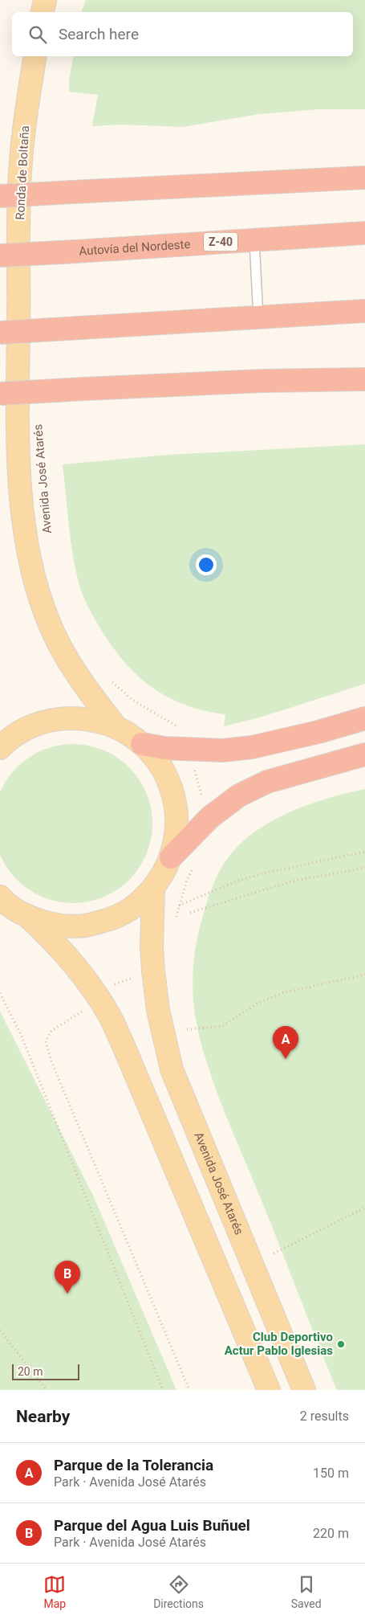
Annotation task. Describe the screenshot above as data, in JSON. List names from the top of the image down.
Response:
{
  "streets": {
    "highway": ["Z-40", "Autovía del Nordeste"],
    "main road": ["Ronda de Boltaña", "Avenida José Atarés"]
  },
  "crossings": [
    ["Ronda de Boltaña", "Avenida José Atarés"]
  ],
  "places": ["Club Deportivo Actur Pablo Iglesias"],
  "scale_bar": "20 m",
  "page": {
    "search": "Search here",
    "pins": ["A", "B"],
    "scale": "20 m",
    "heading": ["Nearby", "2 results"],
    "list": [
      {
        "mark": "A",
        "name": "Parque de la Tolerancia",
        "note": "Park · Avenida José Atarés",
        "value": "150 m"
      },
      {
        "mark": "B",
        "name": "Parque del Agua Luis Buñuel",
        "note": "Park · Avenida José Atarés",
        "value": "220 m"
      }
    ],
    "nav": ["Map", "Directions", "Saved"]
  }
}
